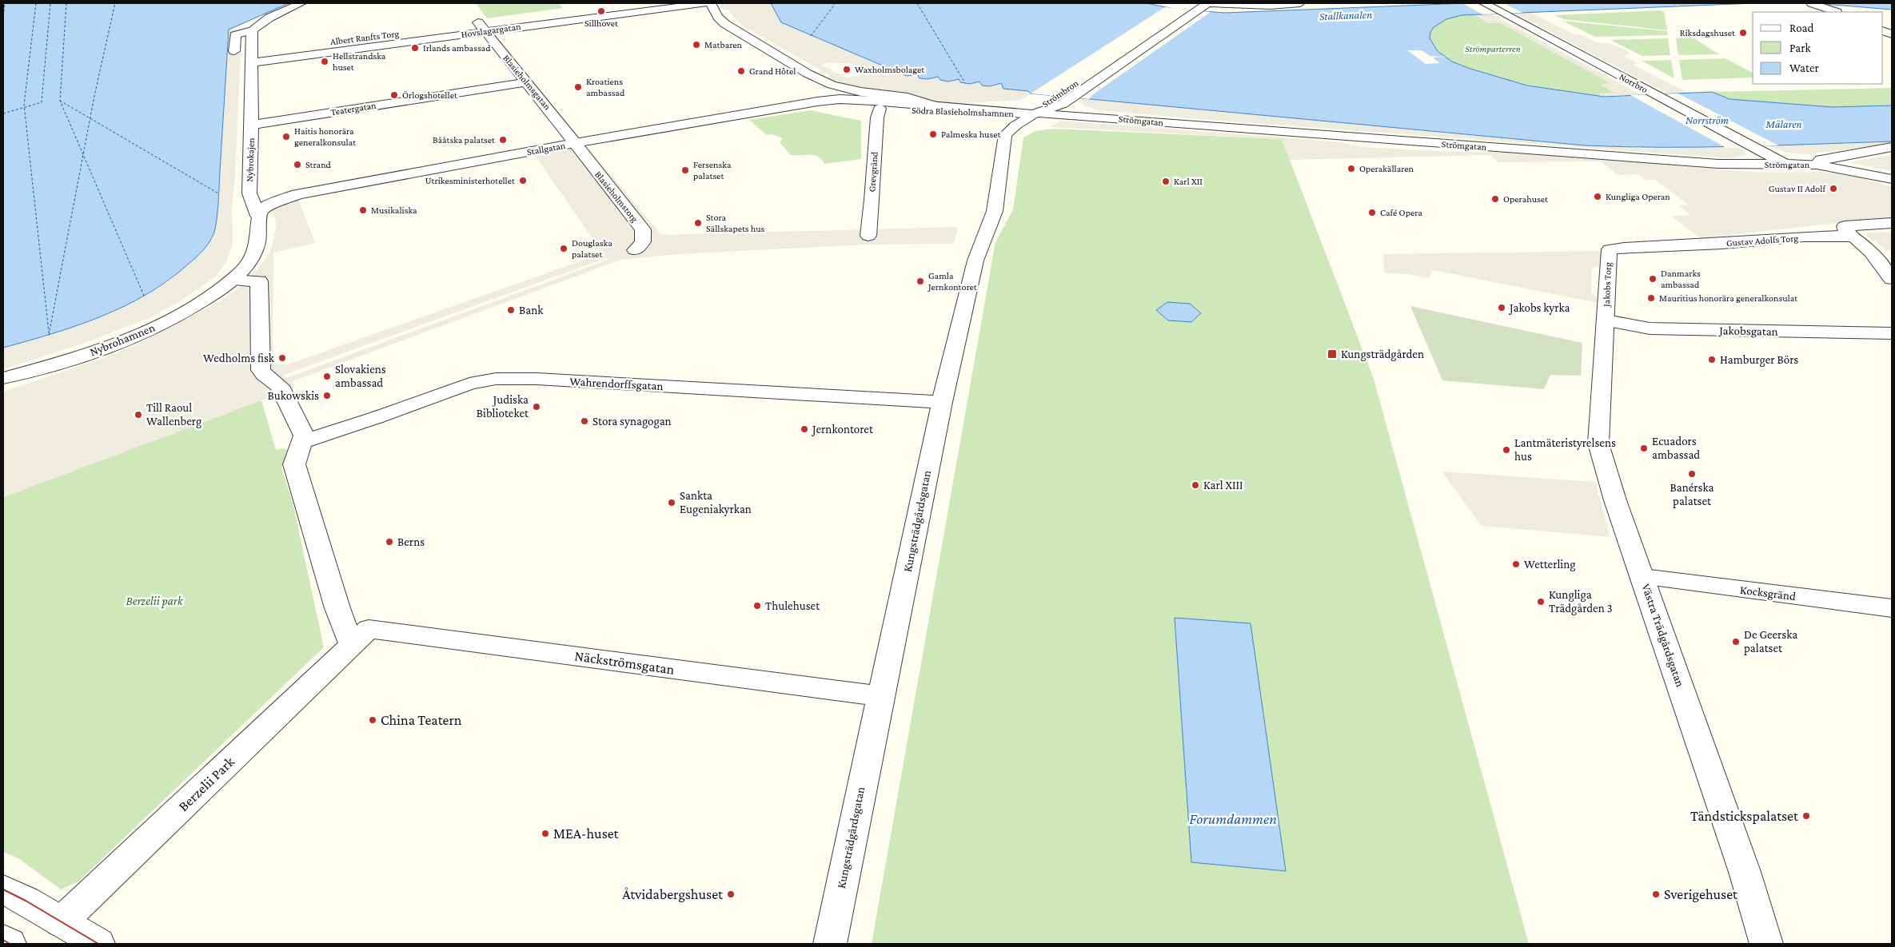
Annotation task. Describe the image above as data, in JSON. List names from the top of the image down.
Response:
{
  "streets": {
    "street": [
      "Hovslagargatan",
      "Blasieholmsgatan",
      "Norrbro",
      "Strömbron",
      "Teatergatan",
      "Södra Blasieholmshamnen",
      "Strömgatan",
      "Stallgatan",
      "Nybrokajen",
      "Grevgränd",
      "Blasieholmstorg",
      "Gustav Adolfs Torg",
      "Jakobs Torg",
      "Jakobsgatan",
      "Nybrohamnen",
      "Wahrendorffsgatan",
      "Kungsträdgårdsgatan",
      "Kocksgränd",
      "Västra Trädgårdsgatan",
      "Näckströmsgatan",
      "Berzelii Park"
    ]
  },
  "crossings": [
    ["Hovslagargatan", "Blasieholmsgatan"],
    ["Hovslagargatan", "Nybrokajen"],
    ["Blasieholmsgatan", "Teatergatan"],
    ["Blasieholmsgatan", "Stallgatan"],
    ["Blasieholmsgatan", "Blasieholmstorg"],
    ["Norrbro", "Strömgatan"],
    ["Strömbron", "Södra Blasieholmshamnen"],
    ["Strömbron", "Strömgatan"],
    ["Strömbron", "Kungsträdgårdsgatan"],
    ["Teatergatan", "Nybrokajen"],
    ["Södra Blasieholmshamnen", "Strömgatan"],
    ["Södra Blasieholmshamnen", "Stallgatan"],
    ["Södra Blasieholmshamnen", "Grevgränd"],
    ["Södra Blasieholmshamnen", "Kungsträdgårdsgatan"],
    ["Strömgatan", "Kungsträdgårdsgatan"],
    ["Stallgatan", "Nybrokajen"],
    ["Stallgatan", "Blasieholmstorg"],
    ["Nybrokajen", "Nybrohamnen"],
    ["Gustav Adolfs Torg", "Jakobs Torg"],
    ["Jakobs Torg", "Jakobsgatan"],
    ["Jakobs Torg", "Västra Trädgårdsgatan"],
    ["Jakobsgatan", "Västra Trädgårdsgatan"],
    ["Wahrendorffsgatan", "Kungsträdgårdsgatan"],
    ["Kungsträdgårdsgatan", "Näckströmsgatan"],
    ["Kocksgränd", "Västra Trädgårdsgatan"],
    ["Näckströmsgatan", "Berzelii Park"]
  ],
  "water": [
    "Stallkanalen",
    "Norrström",
    "Mälaren",
    "Forumdammen"
  ],
  "parks": ["Strömparterren", "Berzelii park"],
  "places": {
    "other": [
      "Sillhovet",
      "Riksdagshuset",
      "Matbaren",
      "Irlands ambassad",
      "Hellstrandska huset",
      "Waxholmsbolaget",
      "Grand Hôtel",
      "Kroatiens ambassad",
      "Örlogshotellet",
      "Palmeska huset",
      "Haitis honorära generalkonsulat",
      "Bååtska palatset",
      "Strand",
      "Operakällaren",
      "Fersenska palatset",
      "Utrikesministerhotellet",
      "Karl XII",
      "Gustav II Adolf",
      "Kungliga Operan",
      "Operahuset",
      "Musikaliska",
      "Café Opera",
      "Stora Sällskapets hus",
      "Douglaska palatset",
      "Danmarks ambassad",
      "Gamla Jernkontoret",
      "Mauritius honorära generalkonsulat",
      "Jakobs kyrka",
      "Bank",
      "Wedholms fisk",
      "Hamburger Börs",
      "Slovakiens ambassad",
      "Bukowskis",
      "Judiska Biblioteket",
      "Till Raoul Wallenberg",
      "Stora synagogan",
      "Jernkontoret",
      "Ecuadors ambassad",
      "Lantmäteristyrelsens hus",
      "Banérska palatset",
      "Karl XIII",
      "Sankta Eugeniakyrkan",
      "Berns",
      "Wetterling",
      "Kungliga Trädgården 3",
      "Thulehuset",
      "De Geerska palatset",
      "China Teatern",
      "Tändstickspalatset",
      "MEA-huset",
      "Åtvidabergshuset",
      "Sverigehuset"
    ],
    "transit": ["Kungsträdgården"]
  },
  "legend": ["Road", "Park", "Water"]
}
